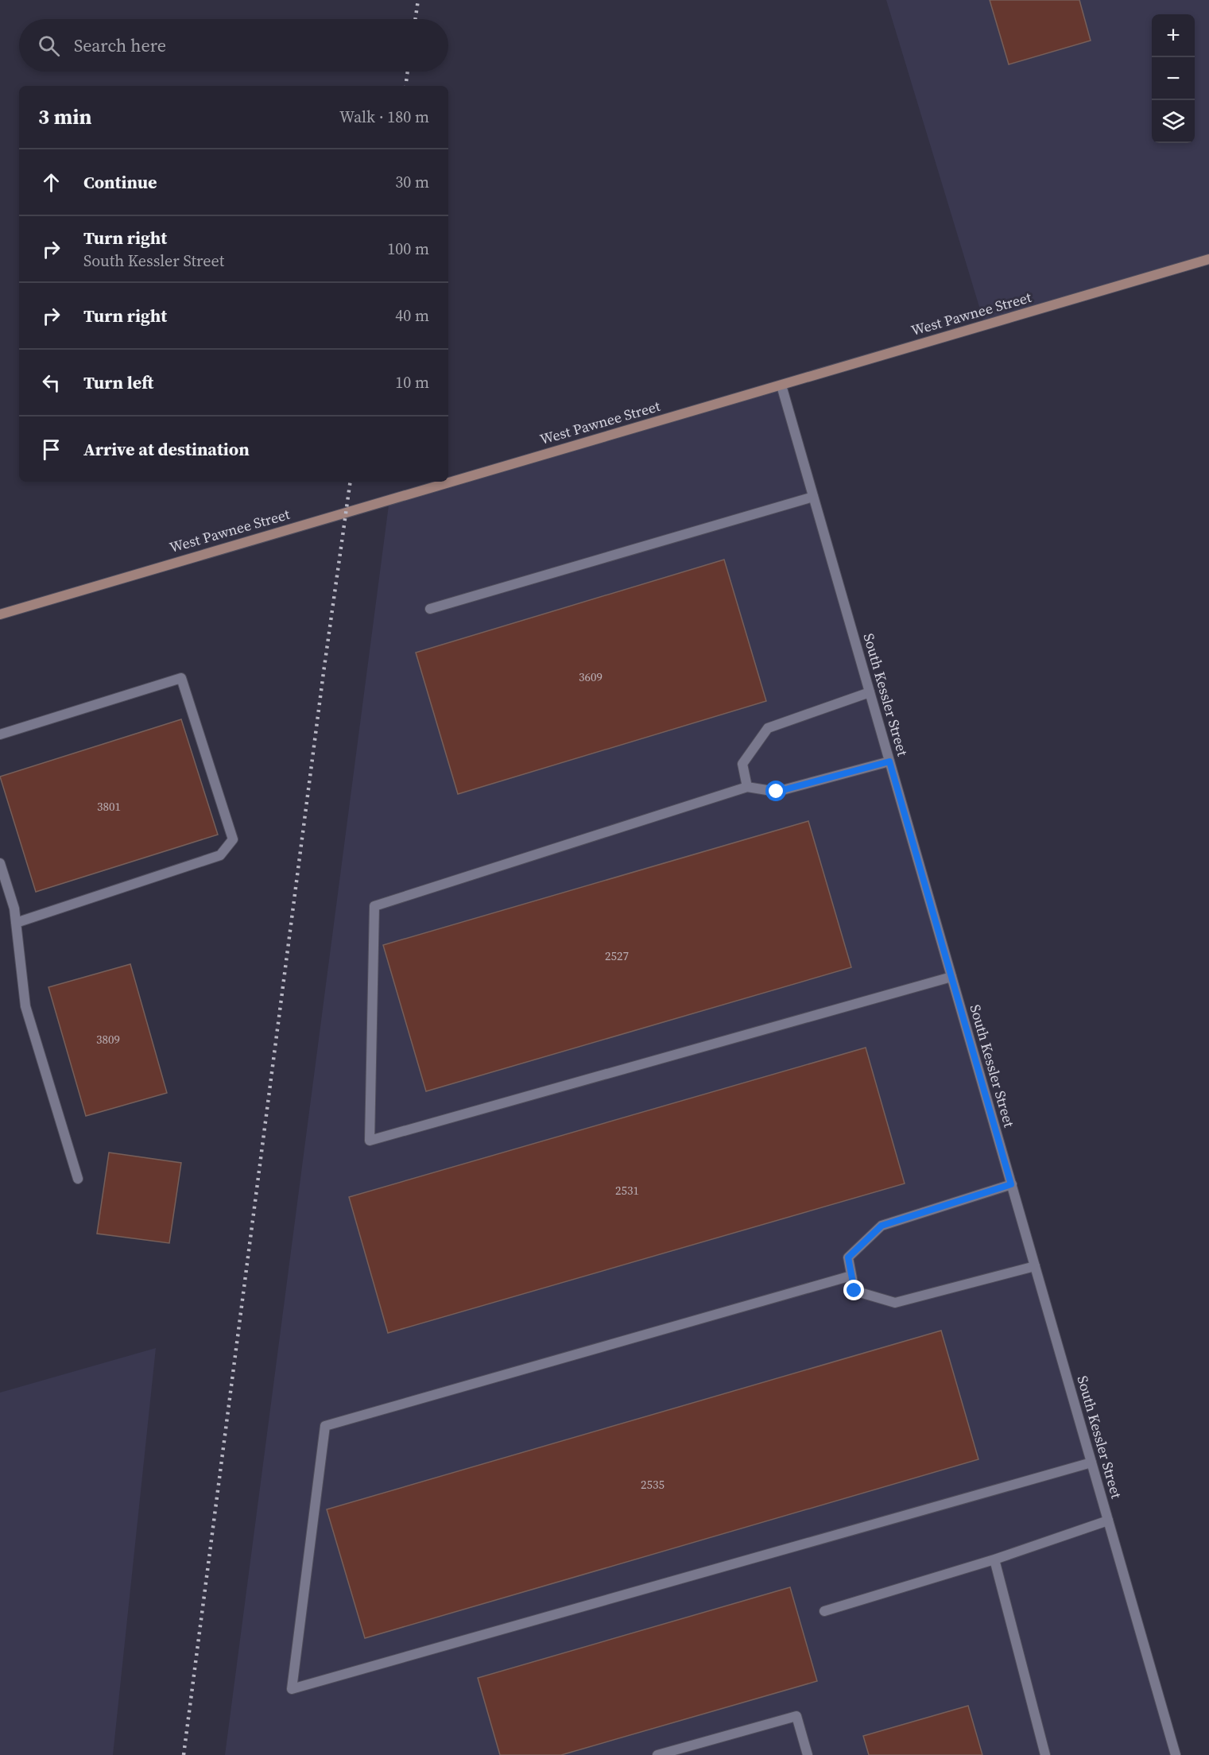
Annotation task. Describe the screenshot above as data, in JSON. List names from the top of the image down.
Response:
{
  "streets": {
    "main road": ["West Pawnee Street"],
    "street": ["South Kessler Street"]
  },
  "crossings": [
    ["West Pawnee Street", "South Kessler Street"]
  ],
  "house_numbers": [
    "3609",
    "3801",
    "2527",
    "3809",
    "2531",
    "2535"
  ],
  "page": {
    "map_buttons": ["+", "−"],
    "search": "Search here",
    "heading": ["3 min", "Walk · 180 m"],
    "list": [
      ["Continue", "30 m"],
      ["Turn right", "South Kessler Street", "100 m"],
      ["Turn right", "40 m"],
      ["Turn left", "10 m"],
      "Arrive at destination"
    ]
  }
}
